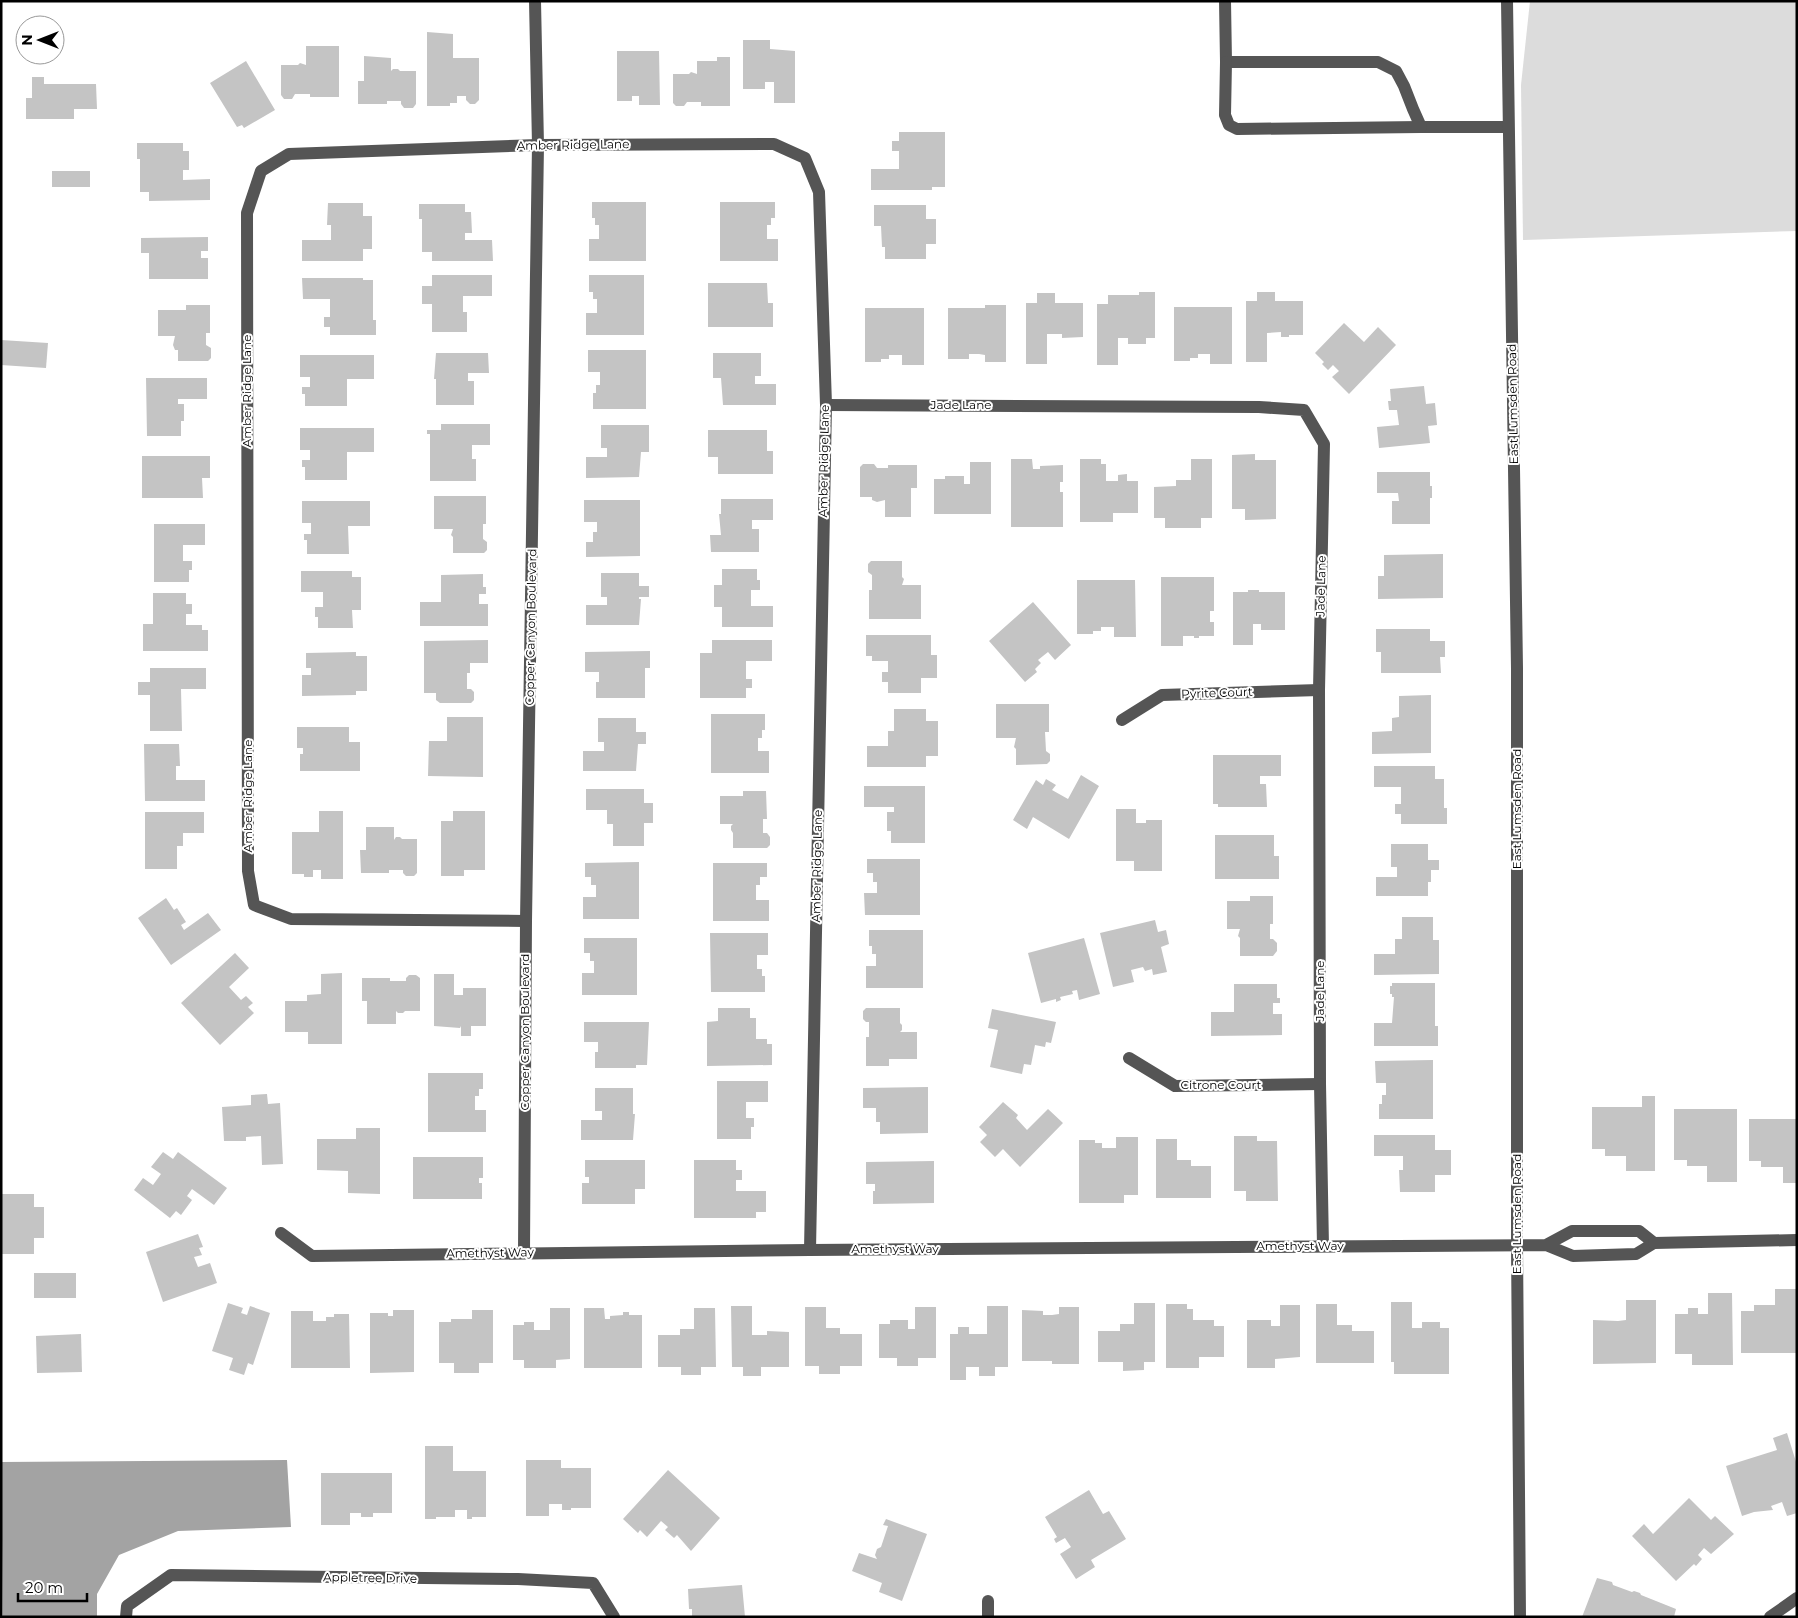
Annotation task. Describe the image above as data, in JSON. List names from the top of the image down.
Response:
{
  "streets": {
    "street": [
      "Amber Ridge Lane",
      "East Lumsden Road",
      "Jade Lane",
      "Copper Canyon Boulevard",
      "Pyrite Court",
      "Citrone Court",
      "Amethyst Way",
      "Appletree Drive"
    ]
  },
  "crossings": [
    ["Amber Ridge Lane", "Jade Lane"],
    ["Amber Ridge Lane", "Copper Canyon Boulevard"],
    ["Amber Ridge Lane", "Amethyst Way"],
    ["East Lumsden Road", "Amethyst Way"],
    ["Jade Lane", "Pyrite Court"],
    ["Jade Lane", "Citrone Court"],
    ["Jade Lane", "Amethyst Way"],
    ["Copper Canyon Boulevard", "Amethyst Way"]
  ],
  "scale_bar": "20 m",
  "north": "left"
}
